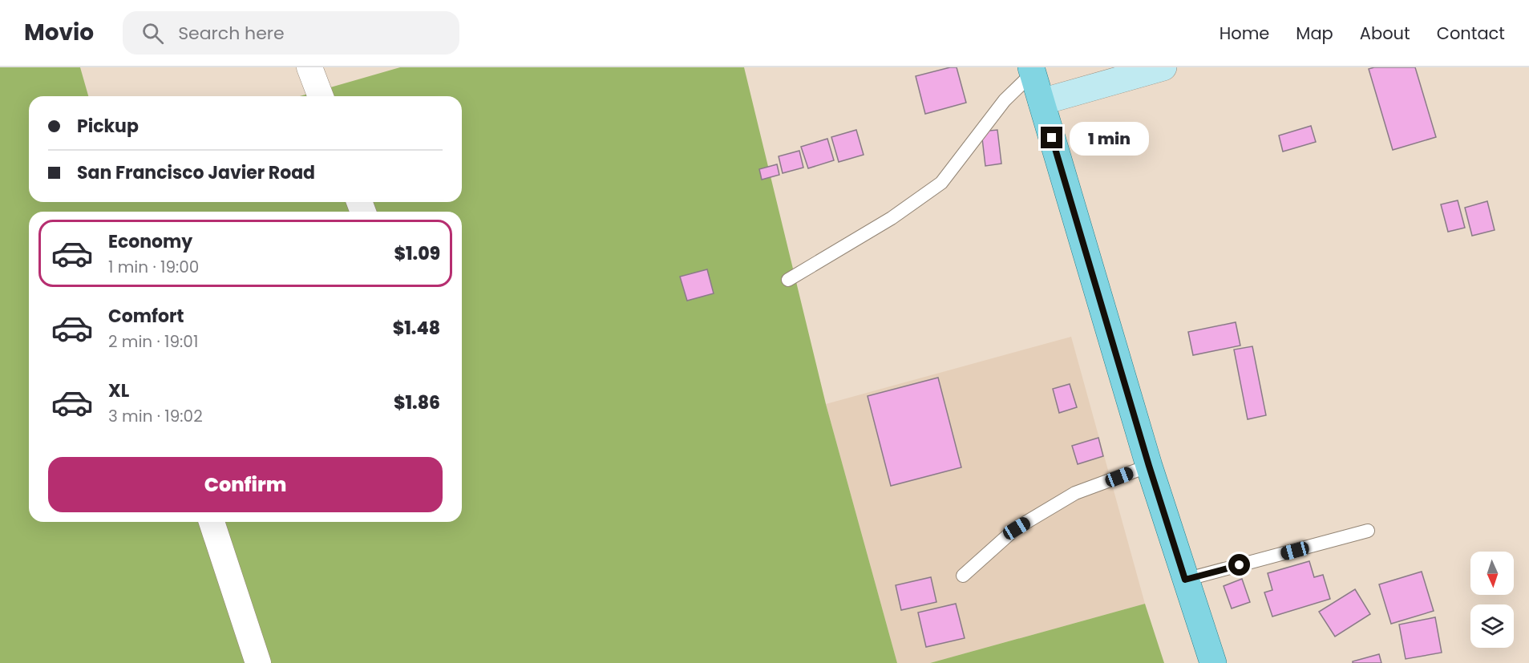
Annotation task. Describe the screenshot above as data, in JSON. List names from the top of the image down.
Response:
{
  "north": "bottom",
  "page": {
    "header": "Movio",
    "search": "Search here",
    "nav": [
      "Home",
      "Map",
      "About",
      "Contact"
    ],
    "banner": ["Pickup", "San Francisco Javier Road"],
    "bubble": "1 min",
    "list": [
      {
        "name": "Economy",
        "note": "1 min · 19:00",
        "value": "$1.09"
      },
      {
        "name": "Comfort",
        "note": "2 min · 19:01",
        "value": "$1.48"
      },
      {
        "name": "XL",
        "note": "3 min · 19:02",
        "value": "$1.86"
      }
    ],
    "buttons": "Confirm"
  }
}
